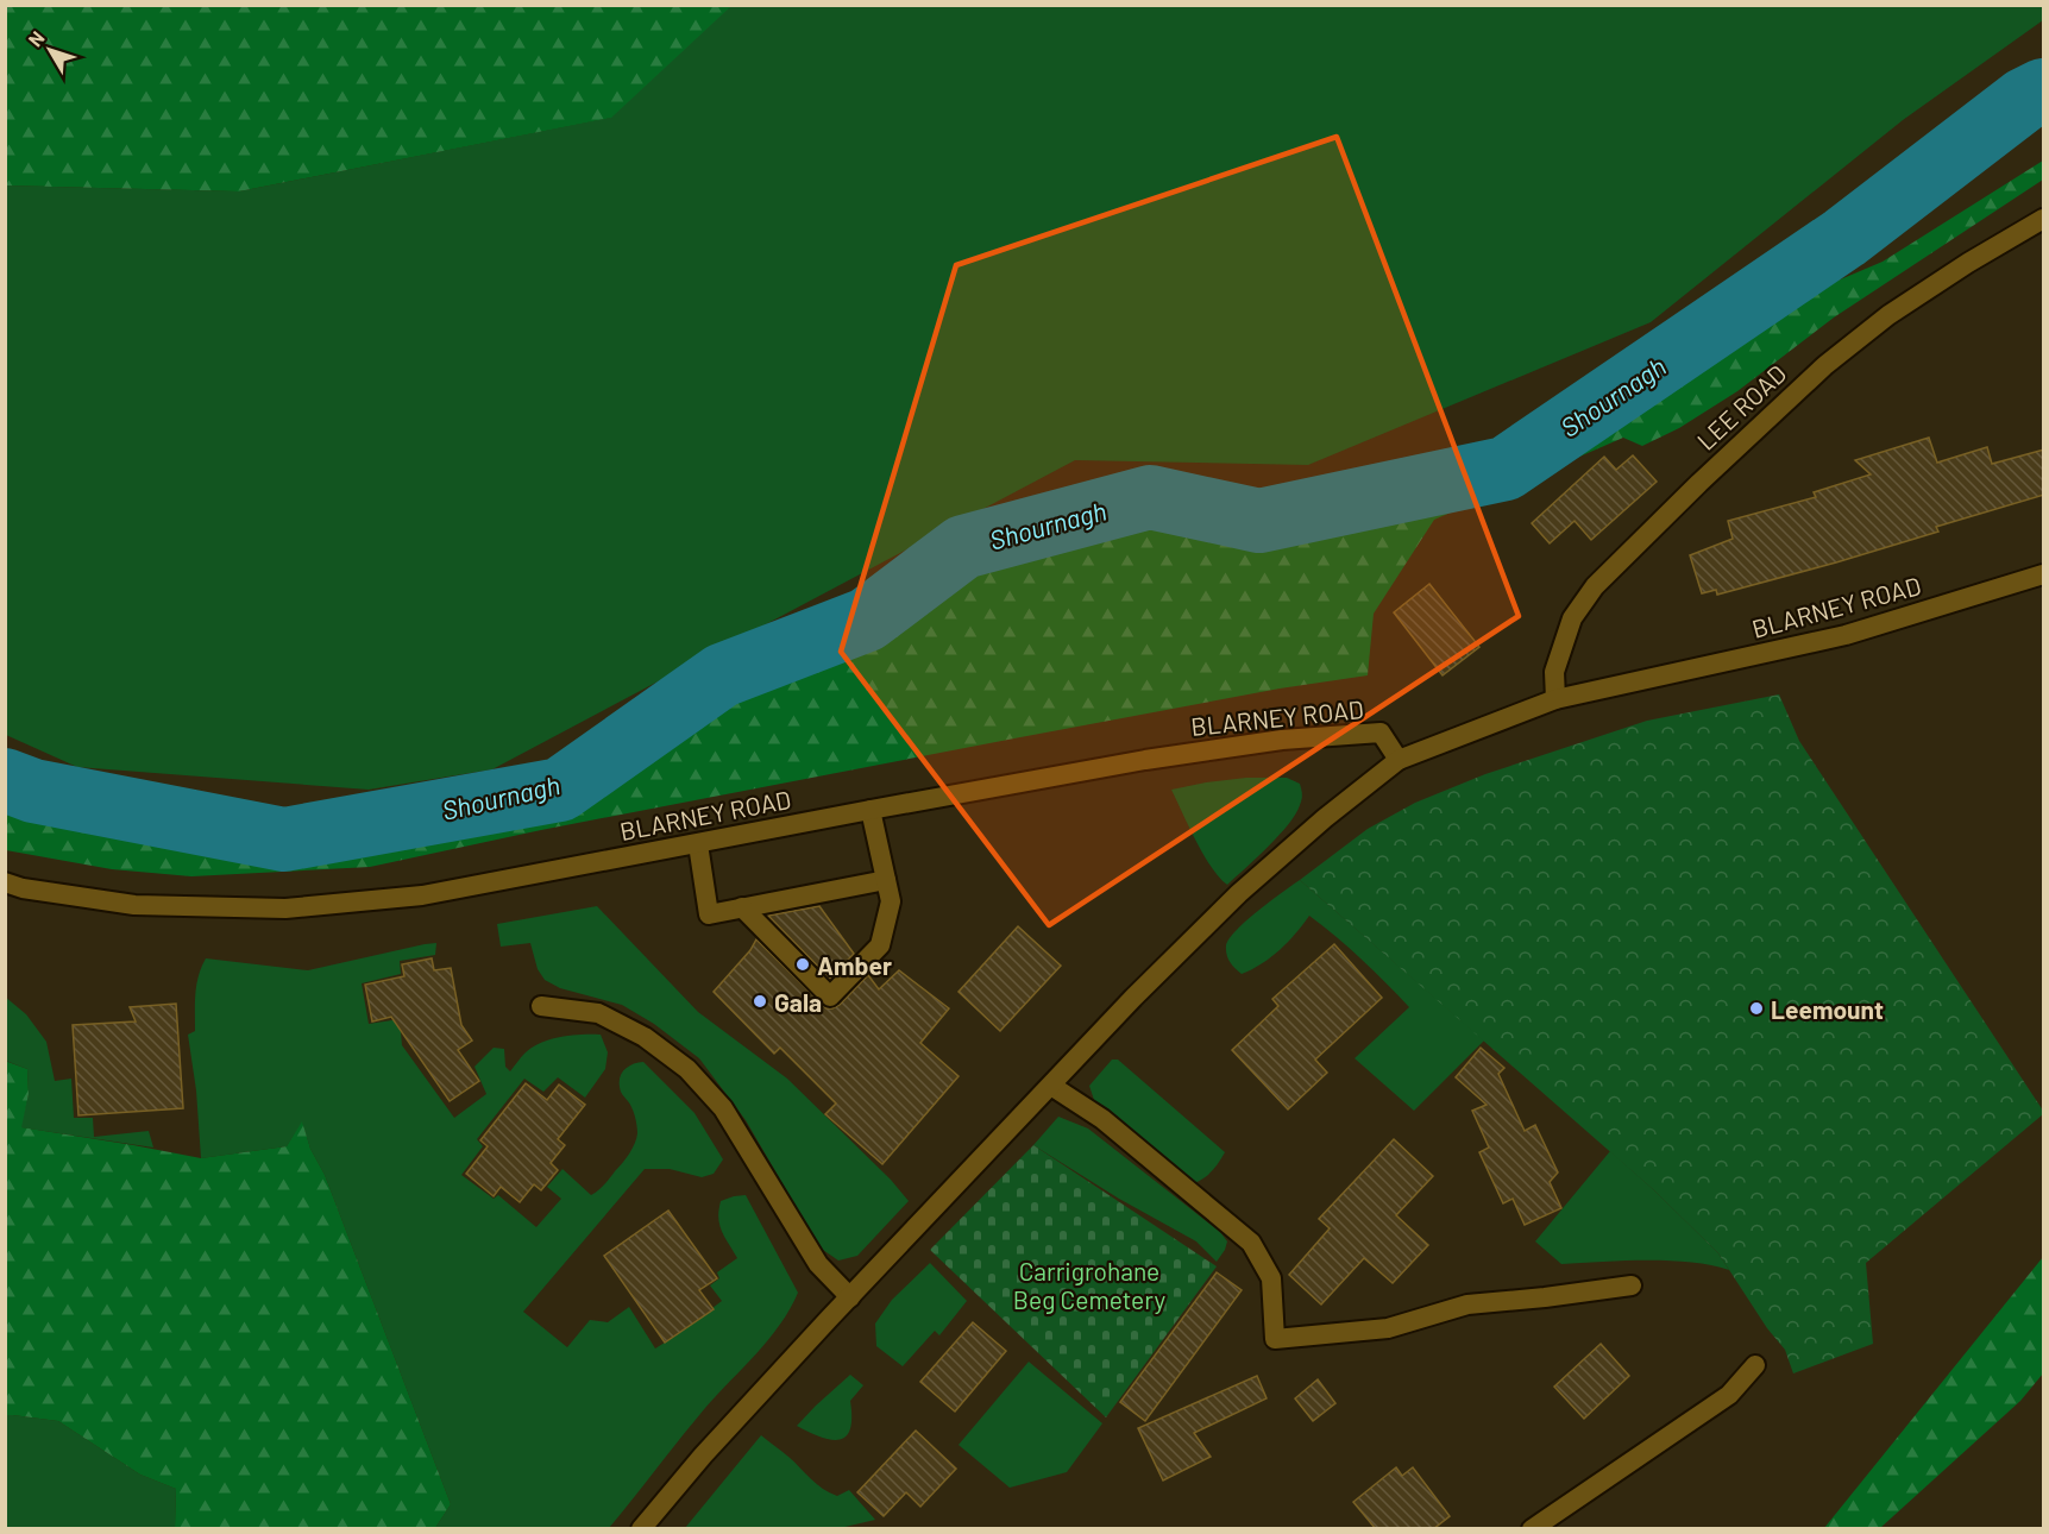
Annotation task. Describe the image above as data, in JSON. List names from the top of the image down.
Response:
{
  "streets": {
    "main road": ["LEE ROAD", "BLARNEY ROAD"]
  },
  "crossings": [
    ["LEE ROAD", "BLARNEY ROAD"]
  ],
  "water": ["Shournagh"],
  "parks": ["Carrigrohane Beg Cemetery"],
  "places": ["Amber", "Gala", "Leemount"],
  "north": "top left"
}
